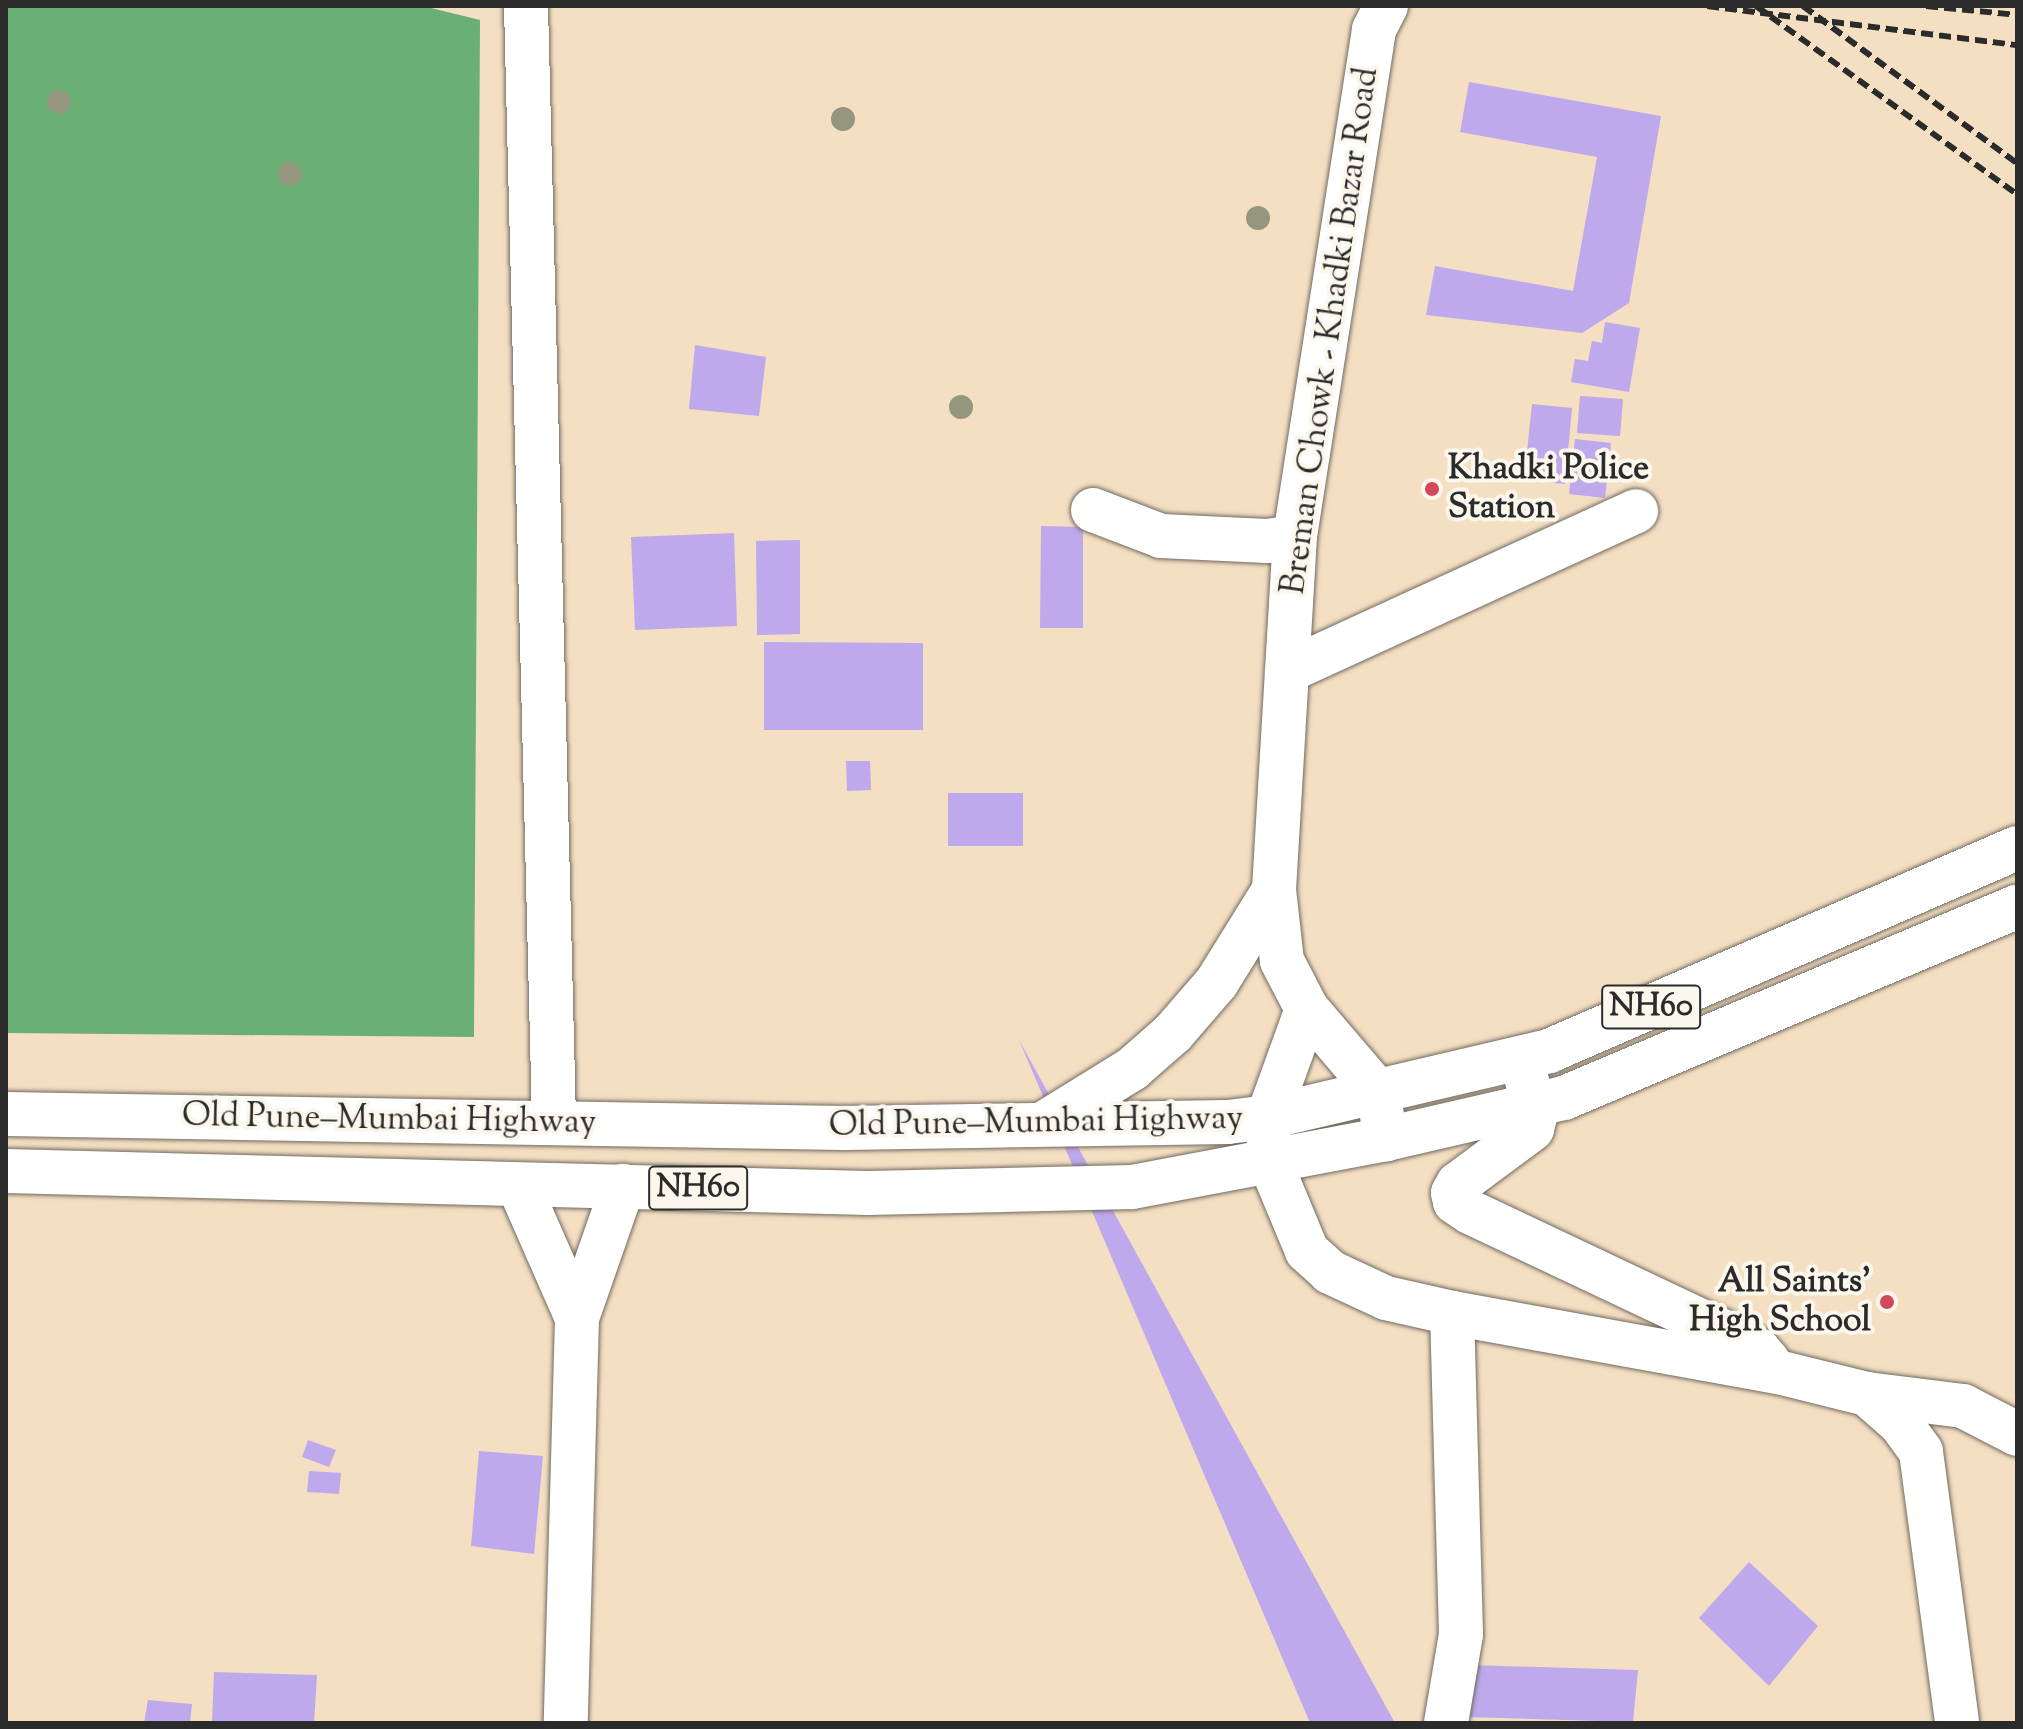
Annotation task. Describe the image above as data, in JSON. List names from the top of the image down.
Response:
{
  "streets": {
    "main road": ["Breman Chowk - Khadki Bazar Road", "NH60", "Old Pune–Mumbai Highway"]
  },
  "crossings": [
    ["Breman Chowk - Khadki Bazar Road", "Old Pune–Mumbai Highway"]
  ],
  "places": ["Khadki Police Station", "All Saints' High School"]
}
